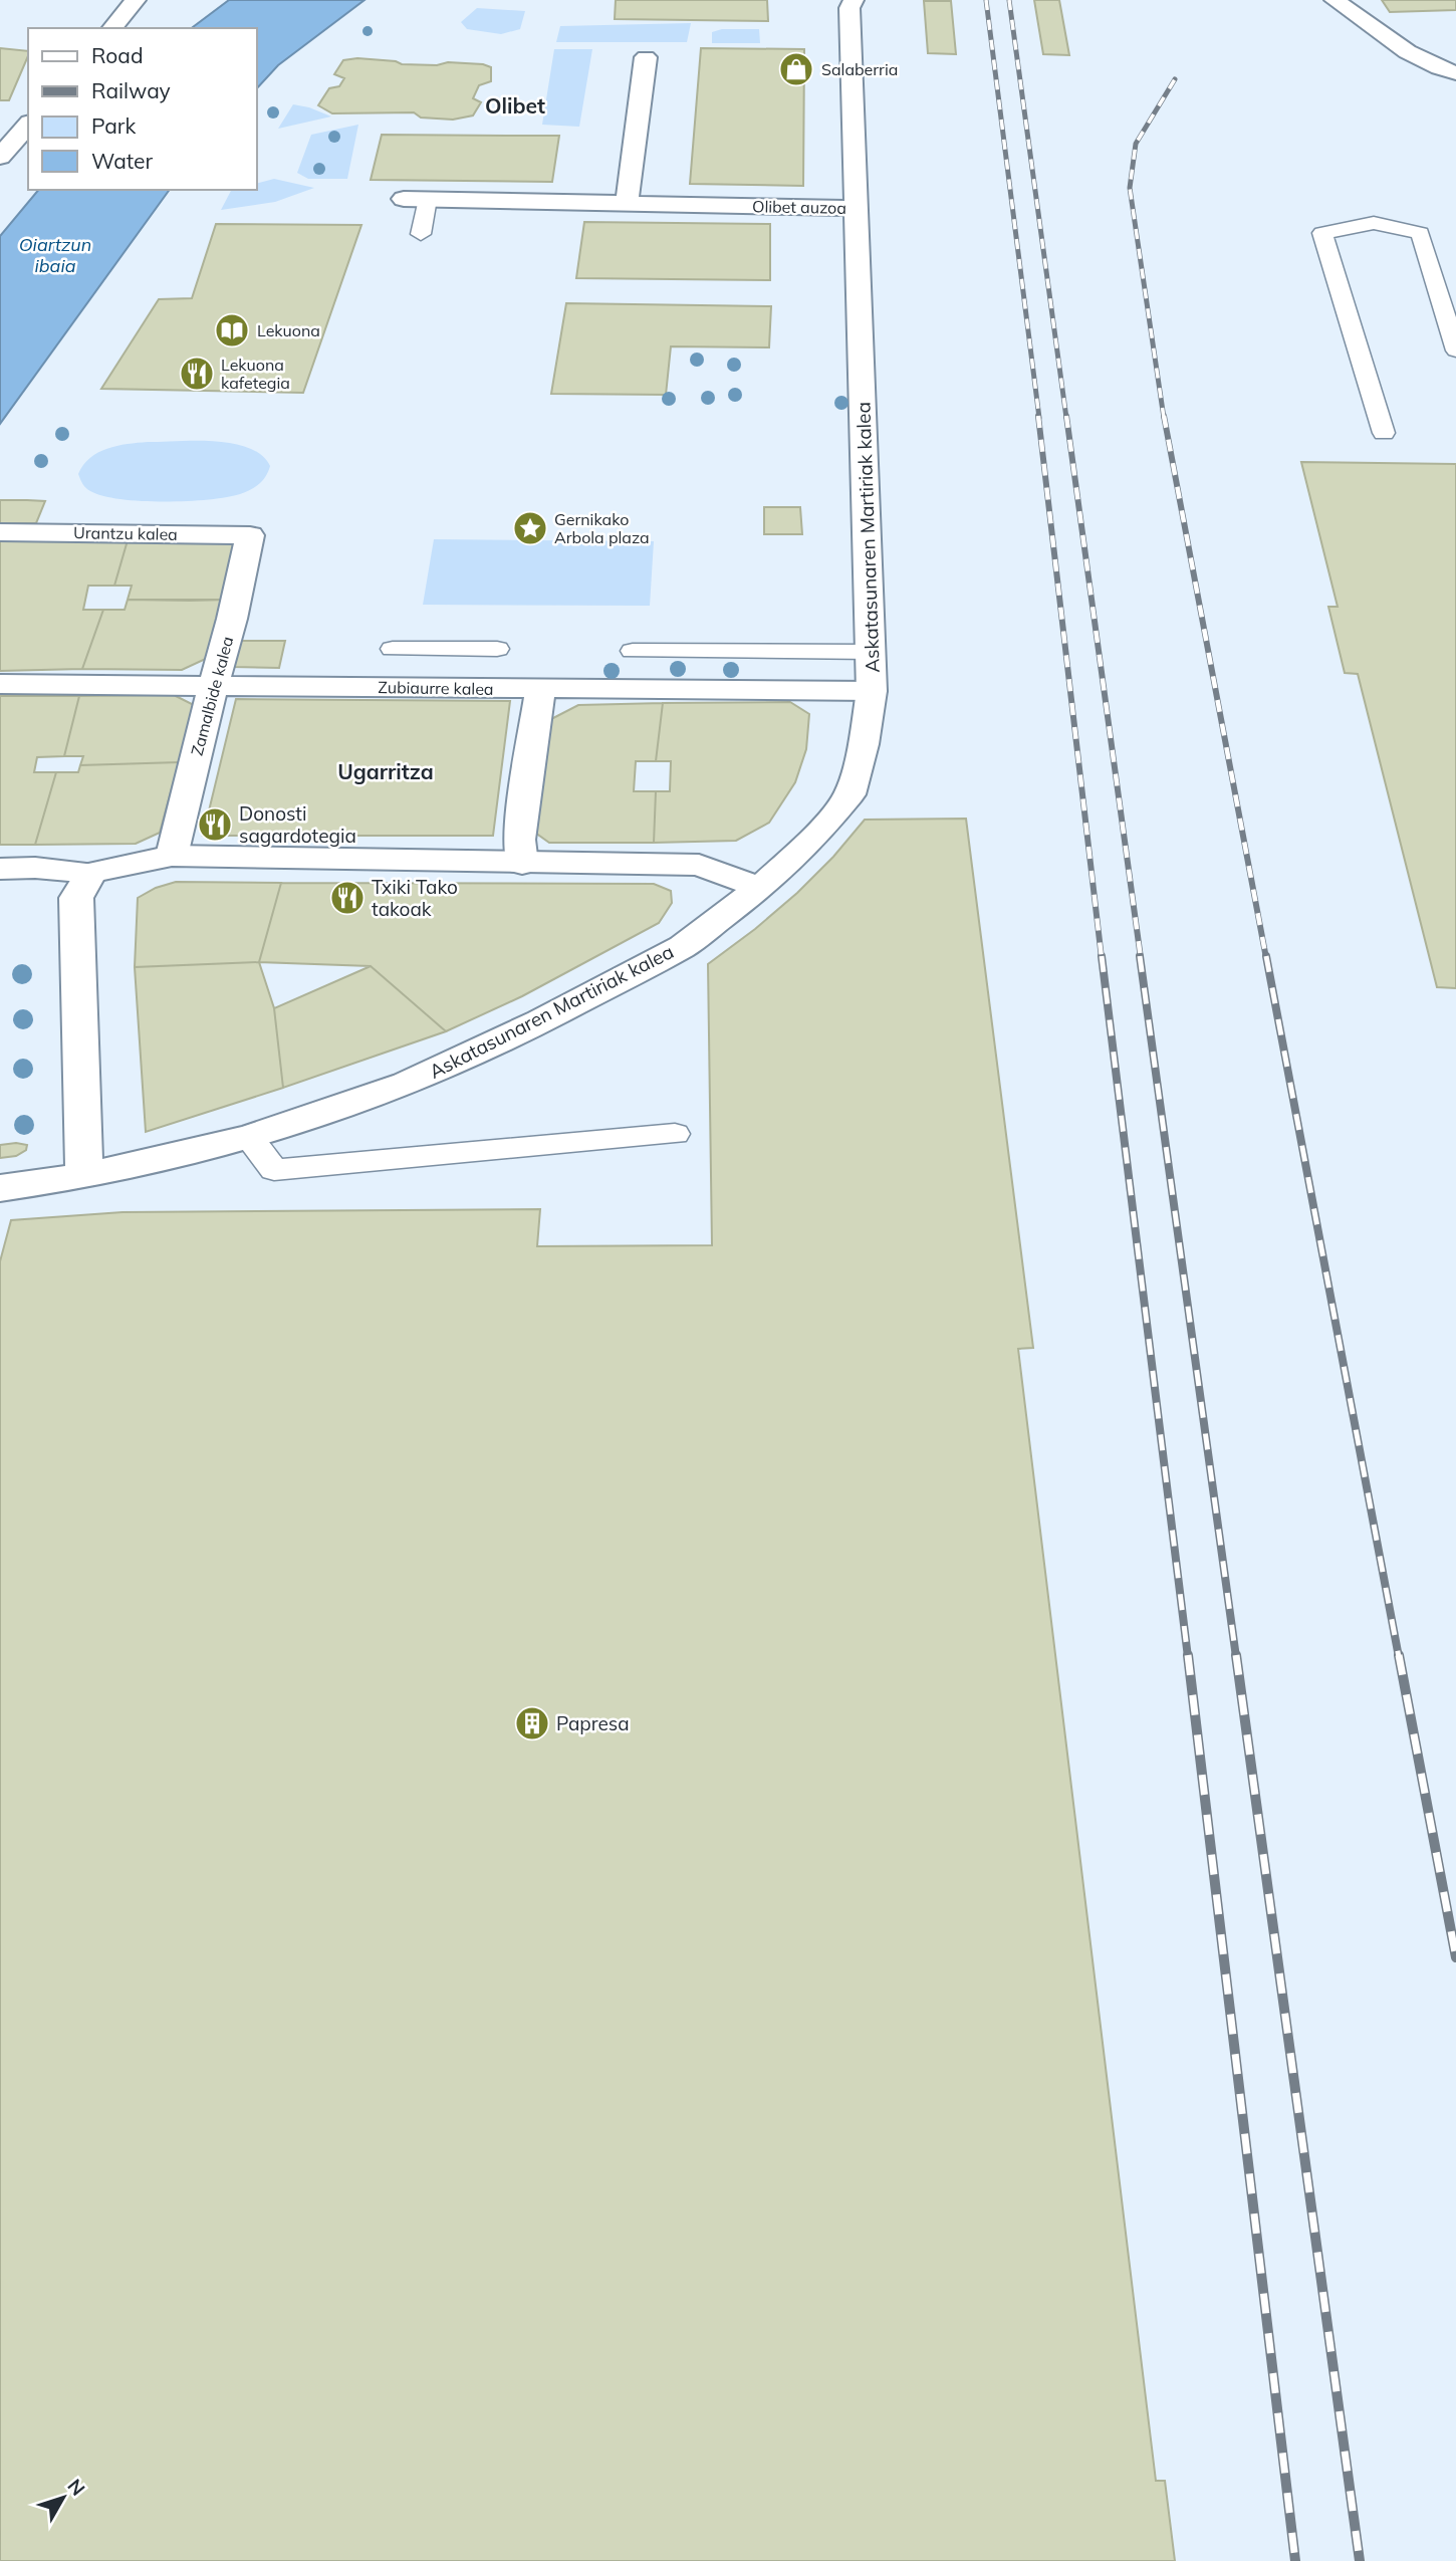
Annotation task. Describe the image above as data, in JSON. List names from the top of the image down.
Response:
{
  "streets": {
    "street": [
      "Olibet auzoa",
      "Urantzu kalea",
      "Askatasunaren Martiriak kalea",
      "Zubiaurre kalea",
      "Zamalbide kalea"
    ]
  },
  "crossings": [
    ["Olibet auzoa", "Askatasunaren Martiriak kalea"],
    ["Urantzu kalea", "Zamalbide kalea"],
    ["Askatasunaren Martiriak kalea", "Zubiaurre kalea"],
    ["Zubiaurre kalea", "Zamalbide kalea"]
  ],
  "districts": ["Olibet", "Ugarritza"],
  "water": ["Oiartzun ibaia"],
  "places": {
    "shop": ["Salaberria"],
    "library": ["Lekuona"],
    "restaurant": ["Lekuona kafetegia", "Donosti sagardotegia", "Txiki Tako takoak"],
    "place": ["Gernikako Arbola plaza"],
    "building": ["Papresa"]
  },
  "legend": [
    "Road",
    "Railway",
    "Park",
    "Water"
  ],
  "north": "top right"
}
